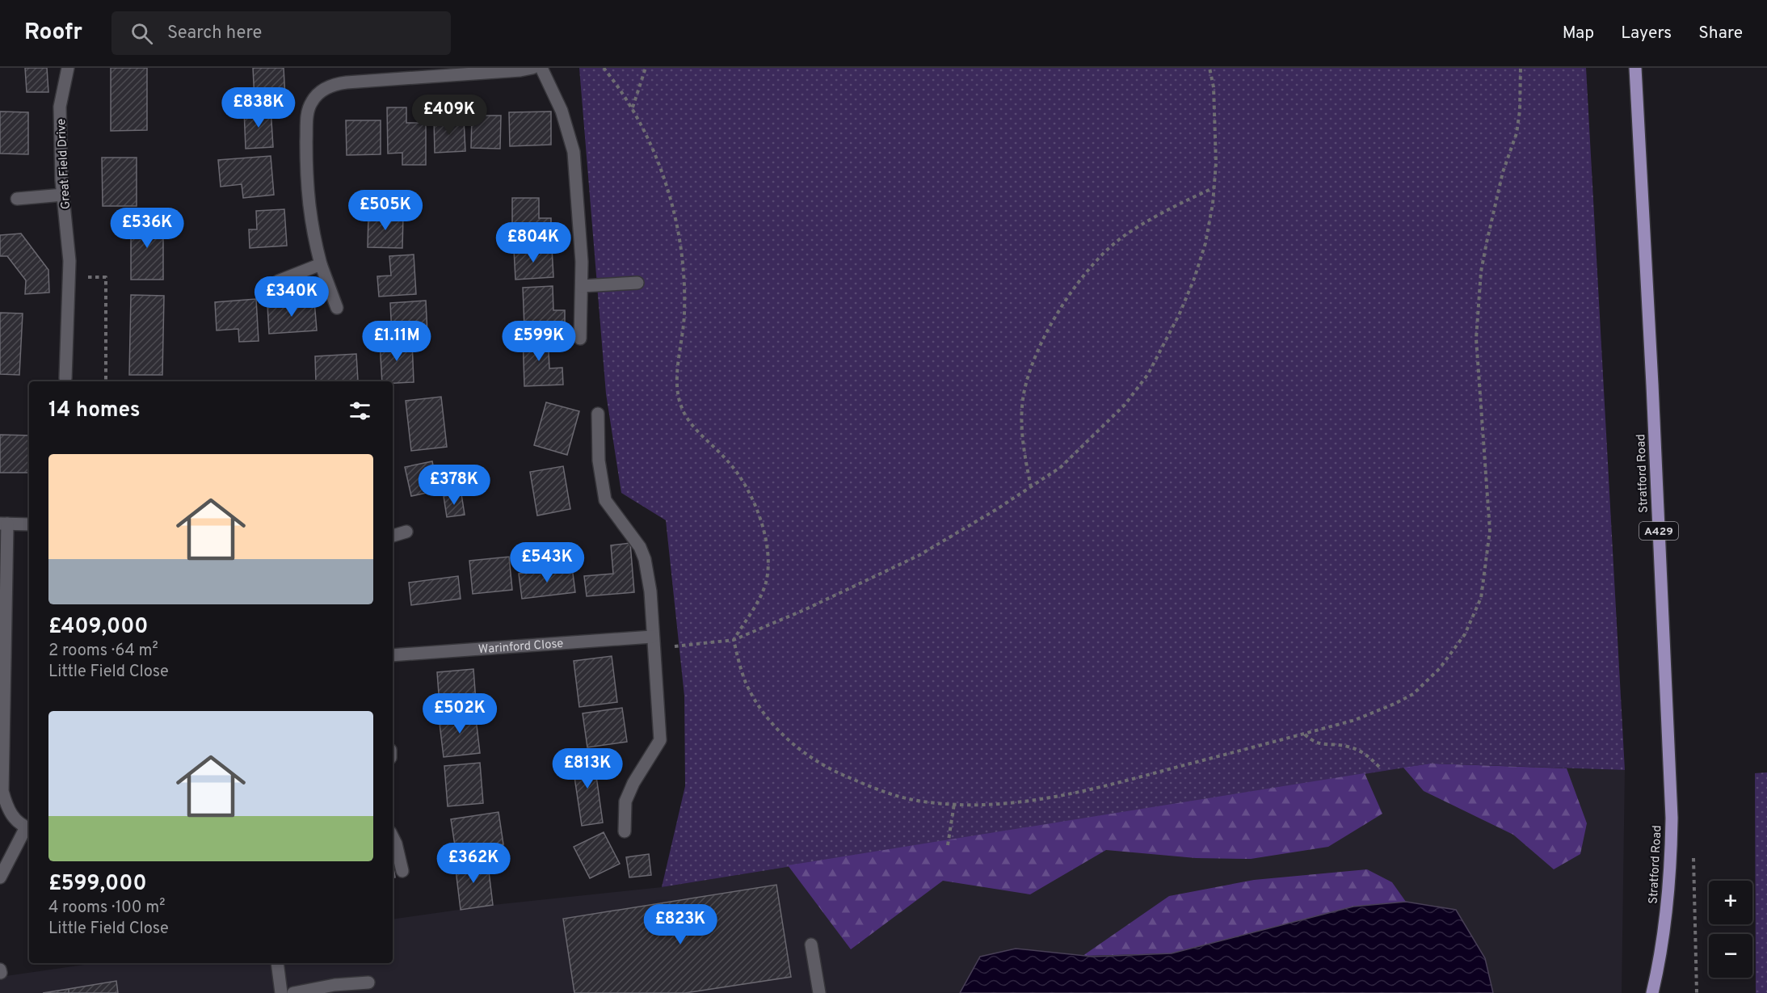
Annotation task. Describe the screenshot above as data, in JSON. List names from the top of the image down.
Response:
{
  "streets": {
    "main road": ["Stratford Road", "A429"],
    "street": ["Great Field Drive", "Warinford Close"]
  },
  "page": {
    "header": "Roofr",
    "search": "Search here",
    "nav": ["Map", "Layers", "Share"],
    "price": [
      "£838K",
      "£409K",
      "£505K",
      "£536K",
      "£804K",
      "£340K",
      "£1.11M",
      "£599K",
      "£378K",
      "£543K",
      "£502K",
      "£813K",
      "£362K",
      "£823K"
    ],
    "heading": "14 homes",
    "list": [
      {
        "name": "£409,000",
        "note": "2 rooms · 64 m² · Little Field Close"
      },
      {
        "name": "£599,000",
        "note": "4 rooms · 100 m² · Little Field Close"
      }
    ],
    "map_buttons": ["+", "−"]
  }
}
